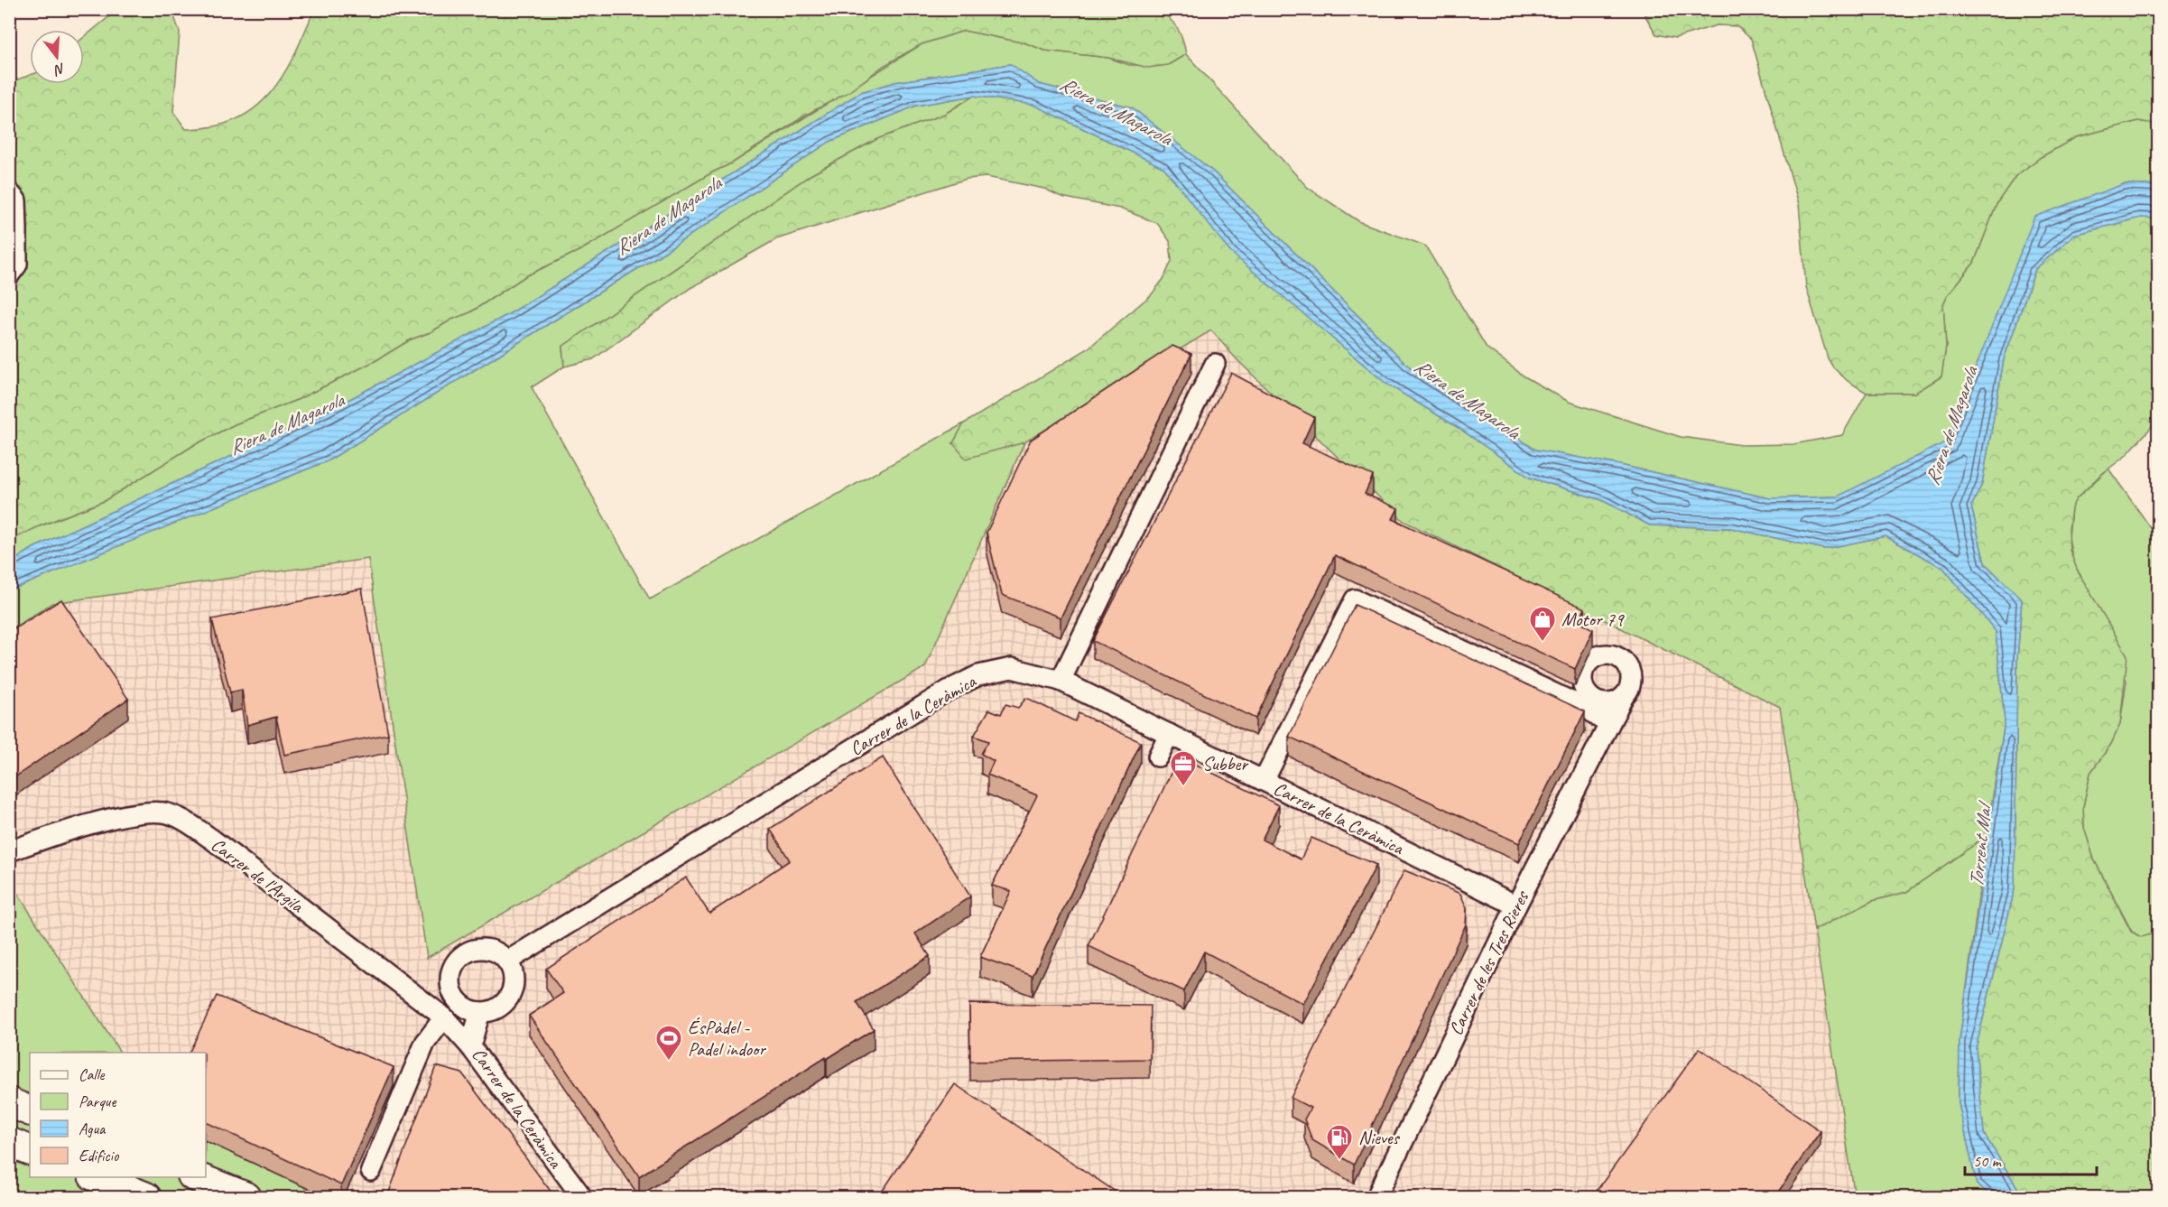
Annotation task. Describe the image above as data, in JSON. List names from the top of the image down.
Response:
{
  "streets": {
    "street": ["Carrer de la Ceràmica", "Carrer de l'Argila", "Carrer de les Tres Rieres"]
  },
  "crossings": [
    ["Carrer de la Ceràmica", "Carrer de l'Argila"],
    ["Carrer de la Ceràmica", "Carrer de les Tres Rieres"]
  ],
  "water": ["Riera de Magarola", "Torrent Mal"],
  "places": {
    "shop": ["Motor 79"],
    "office": ["Subber"],
    "sports": ["ÉsPàdel - Padel indoor"],
    "fuel station": ["Nieves"]
  },
  "legend": [
    "Calle",
    "Parque",
    "Agua",
    "Edificio"
  ],
  "scale_bar": "50 m",
  "north": "bottom"
}
